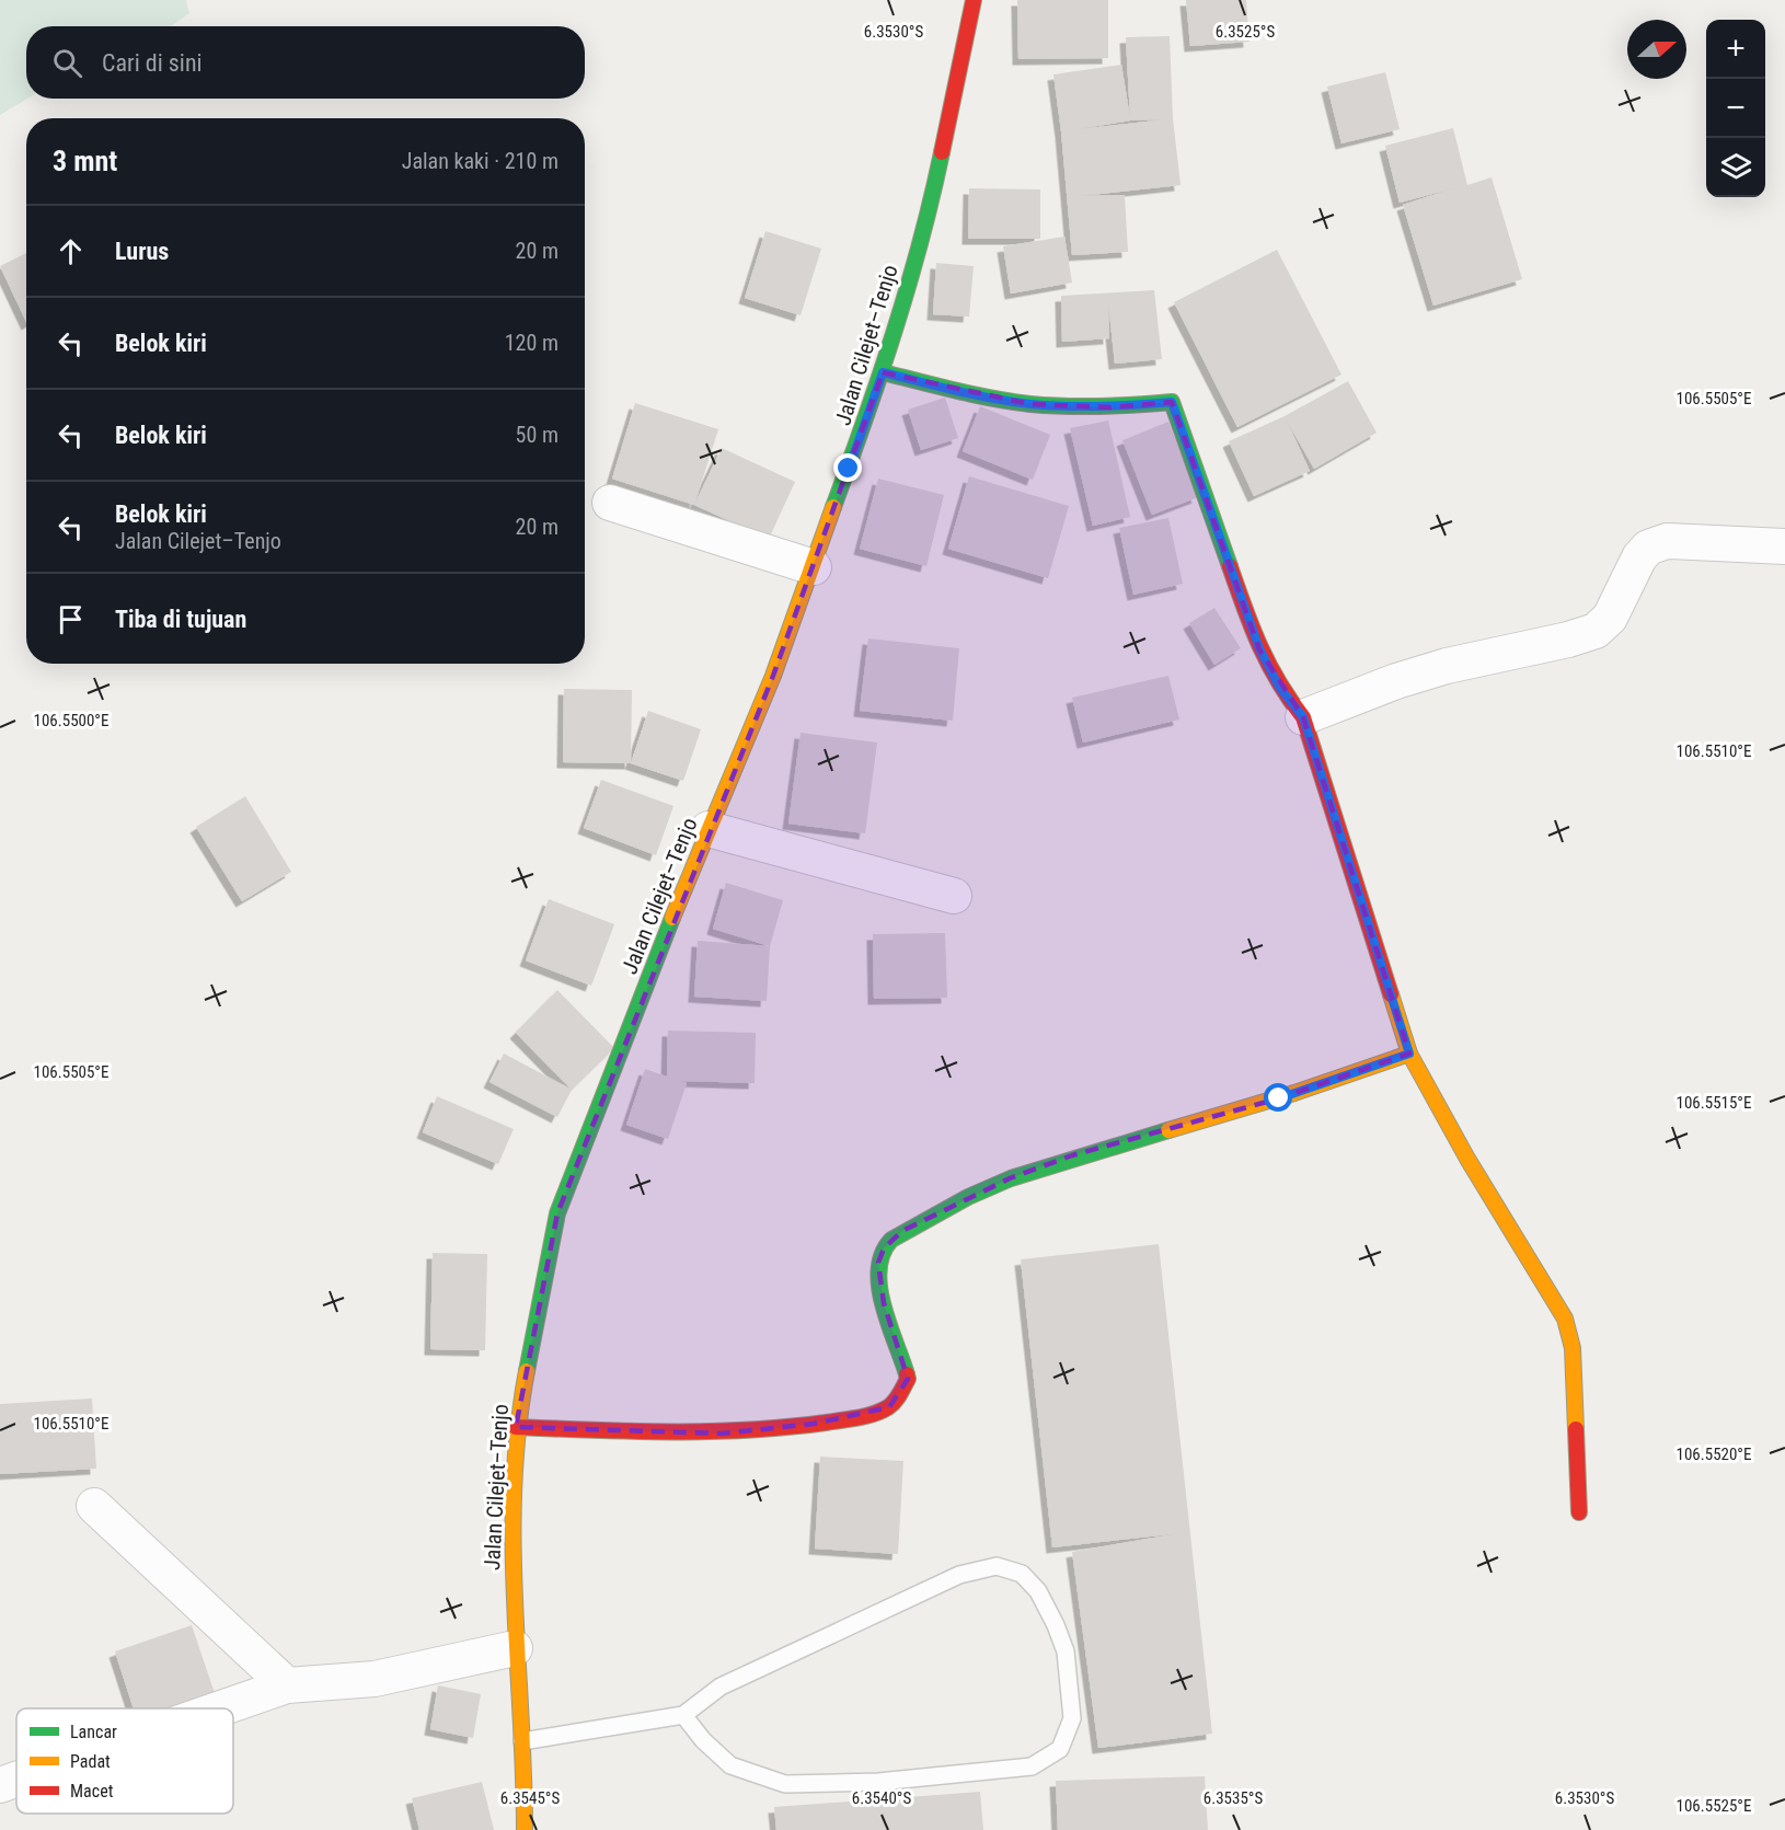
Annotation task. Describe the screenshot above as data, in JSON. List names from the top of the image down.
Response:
{
  "streets": {
    "street": ["Jalan Cilejet–Tenjo"]
  },
  "legend": ["Lancar", "Padat", "Macet"],
  "north": "right",
  "page": {
    "map_buttons": ["+", "−"],
    "search": "Cari di sini",
    "heading": ["3 mnt", "Jalan kaki · 210 m"],
    "list": [
      ["Lurus", "20 m"],
      ["Belok kiri", "120 m"],
      ["Belok kiri", "50 m"],
      ["Belok kiri", "Jalan Cilejet–Tenjo", "20 m"],
      "Tiba di tujuan"
    ]
  },
  "coordinates": [
    "6.3530°S",
    "6.3525°S",
    "106.5505°E",
    "106.5500°E",
    "106.5510°E",
    "106.5515°E",
    "106.5520°E",
    "6.3545°S",
    "6.3540°S",
    "6.3535°S",
    "106.5525°E"
  ]
}
